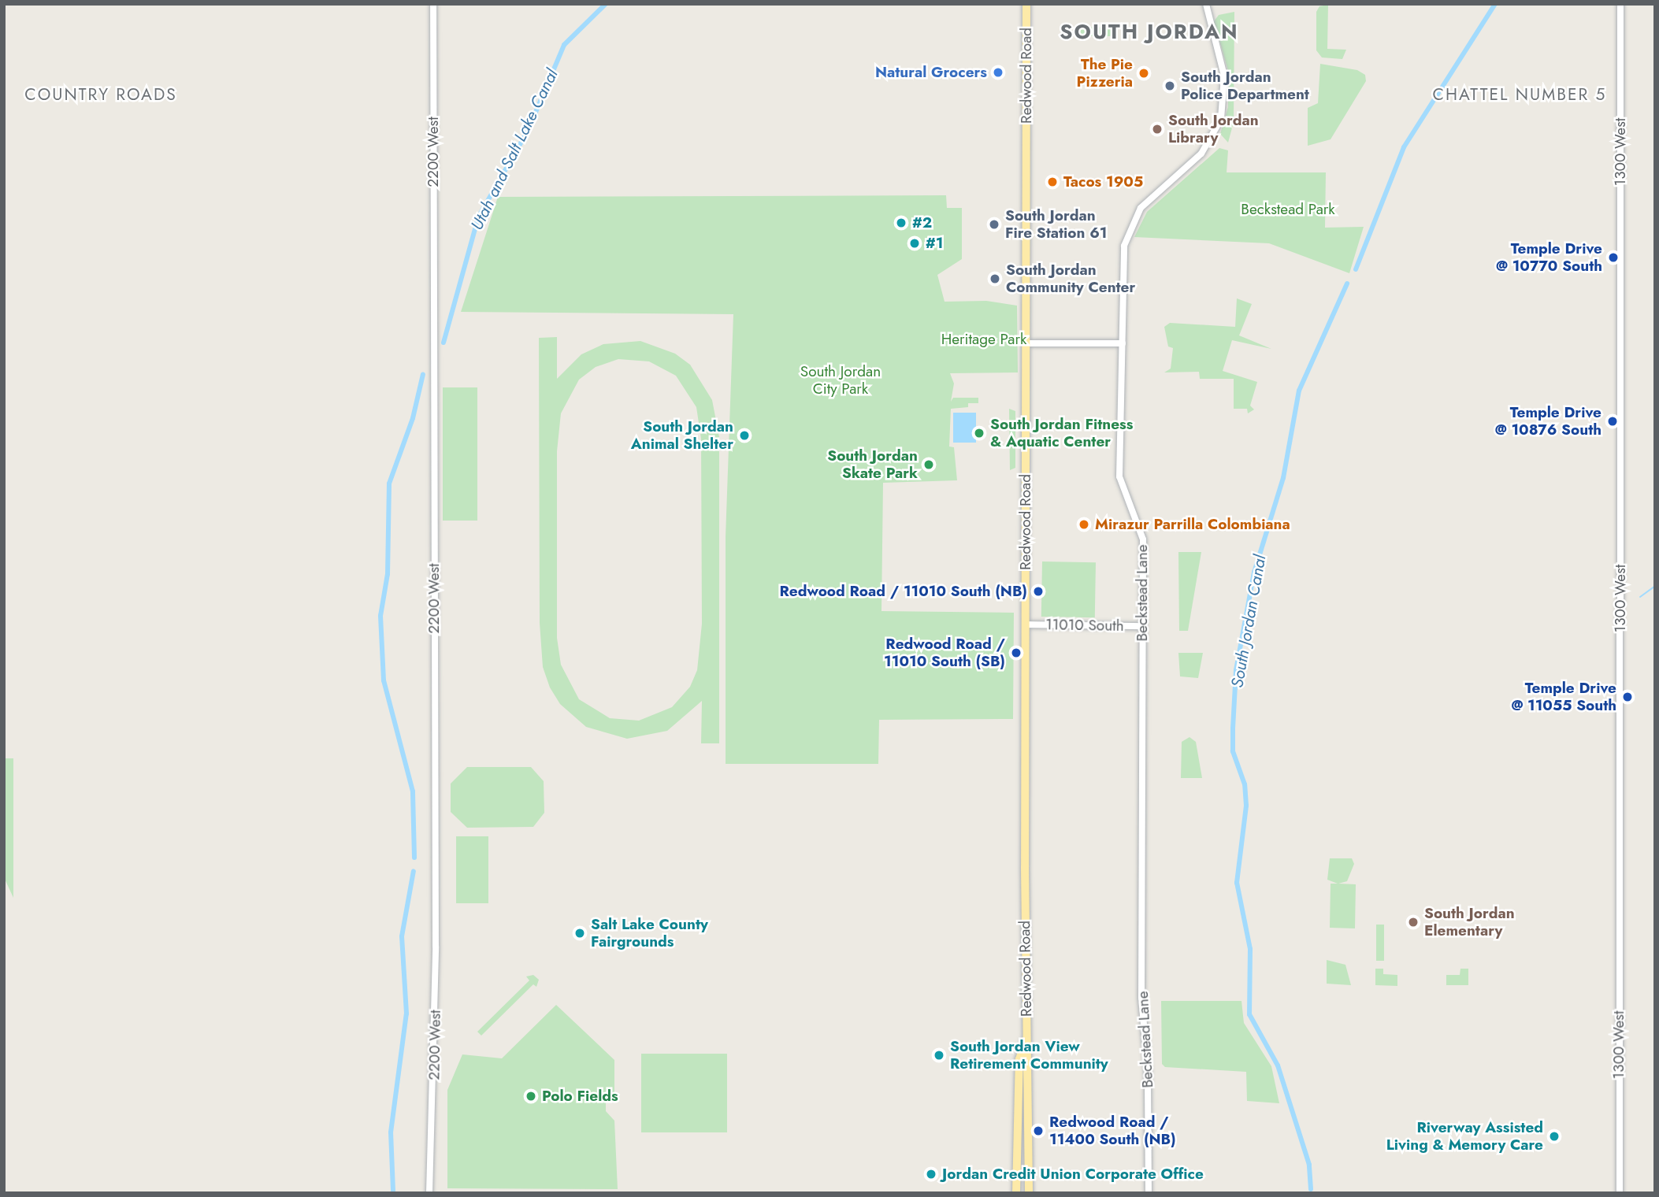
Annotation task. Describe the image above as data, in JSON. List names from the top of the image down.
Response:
{
  "streets": {
    "main road": ["Redwood Road"],
    "street": [
      "2200 West",
      "1300 West",
      "Beckstead Lane",
      "11010 South"
    ]
  },
  "crossings": [
    ["Redwood Road", "11010 South"],
    ["Beckstead Lane", "11010 South"]
  ],
  "districts": ["SOUTH JORDAN", "COUNTRY ROADS", "CHATTEL NUMBER 5"],
  "water": ["Utah and Salt Lake Canal", "South Jordan Canal"],
  "parks": ["Beckstead Park", "Heritage Park", "South Jordan City Park"],
  "places": [
    "Natural Grocers",
    "The Pie Pizzeria",
    "South Jordan Police Department",
    "South Jordan Library",
    "Tacos 1905",
    "#2",
    "South Jordan Fire Station 61",
    "#1",
    "Temple Drive @ 10770 South",
    "South Jordan Community Center",
    "Temple Drive @ 10876 South",
    "South Jordan Fitness & Aquatic Center",
    "South Jordan Animal Shelter",
    "South Jordan Skate Park",
    "Mirazur Parrilla Colombiana",
    "Redwood Road / 11010 South (NB)",
    "Redwood Road / 11010 South (SB)",
    "Temple Drive @ 11055 South",
    "South Jordan Elementary",
    "Salt Lake County Fairgrounds",
    "South Jordan View Retirement Community",
    "Polo Fields",
    "Redwood Road / 11400 South (NB)",
    "Riverway Assisted Living & Memory Care",
    "Jordan Credit Union Corporate Office"
  ]
}
